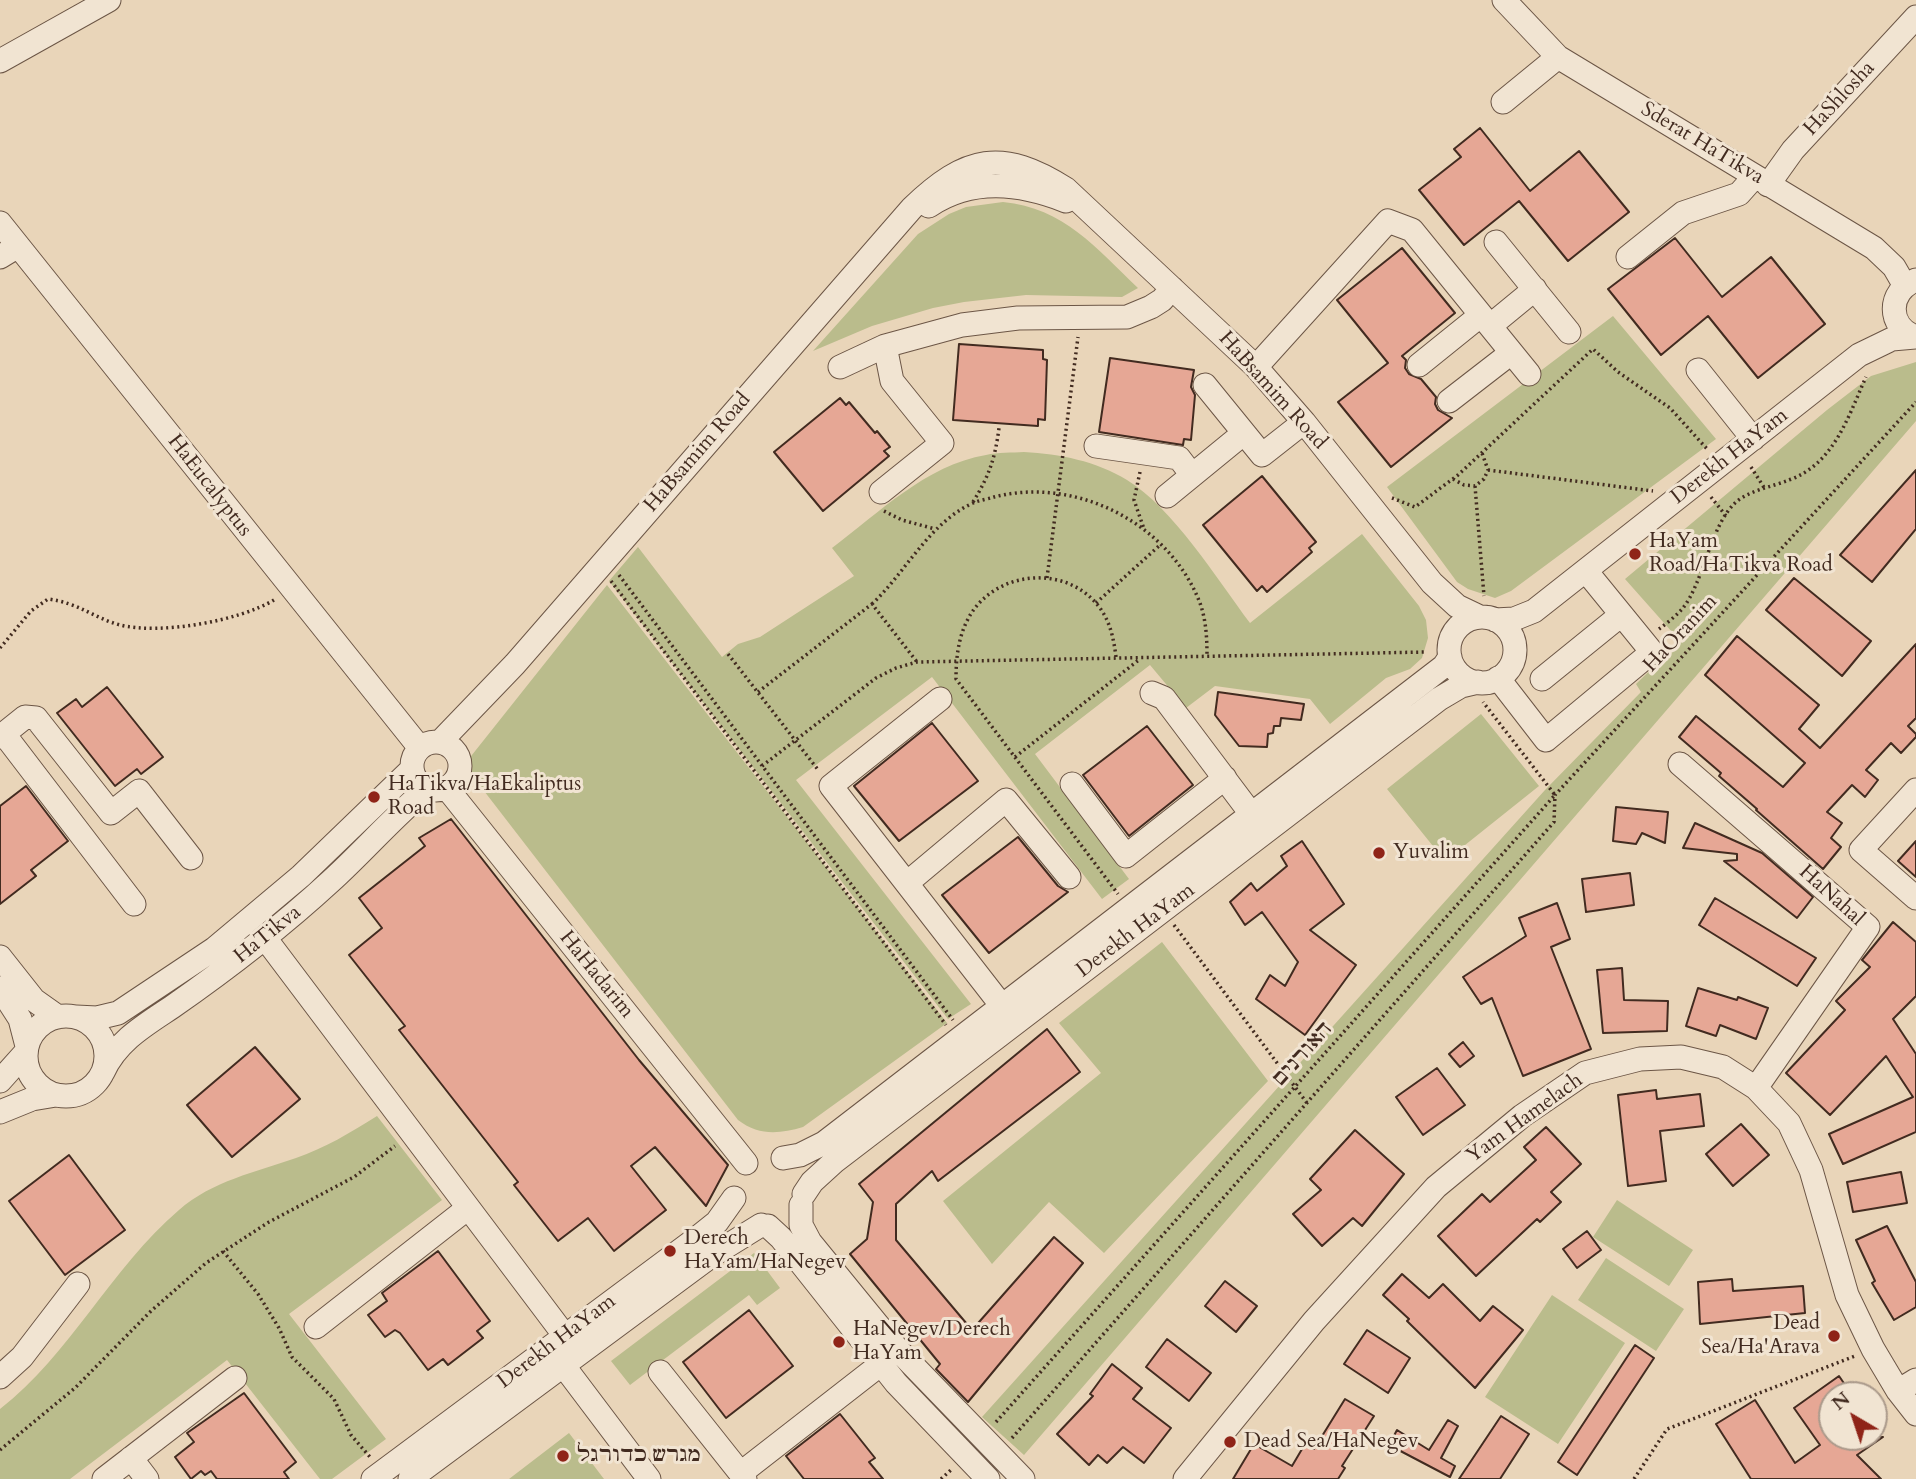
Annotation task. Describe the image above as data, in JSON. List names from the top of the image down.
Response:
{
  "streets": {
    "street": [
      "HaShlosha",
      "Sderat HaTikva",
      "HaBsamim Road",
      "Derekh HaYam",
      "HaEucalyptus",
      "HaNahal",
      "HaTikva",
      "HaHadarim",
      "Yam Hamelach"
    ],
    "path": ["HaOranim", "האורנים"]
  },
  "crossings": [
    ["HaShlosha", "Sderat HaTikva"],
    ["Sderat HaTikva", "Derekh HaYam"],
    ["HaBsamim Road", "Derekh HaYam"],
    ["HaBsamim Road", "HaEucalyptus"],
    ["HaBsamim Road", "HaTikva"],
    ["HaBsamim Road", "HaHadarim"],
    ["Derekh HaYam", "HaHadarim"],
    ["HaEucalyptus", "HaTikva"],
    ["HaEucalyptus", "HaHadarim"],
    ["HaOranim", "האורנים"],
    ["HaNahal", "Yam Hamelach"],
    ["HaTikva", "HaHadarim"]
  ],
  "places": [
    "HaYam Road/HaTikva Road",
    "HaTikva/HaEkaliptus Road",
    "Yuvalim",
    "Derech HaYam/HaNegev",
    "Dead Sea/Ha'Arava",
    "HaNegev/Derech HaYam",
    "Dead Sea/HaNegev",
    "מגרש כדורגל"
  ],
  "north": "top left"
}
